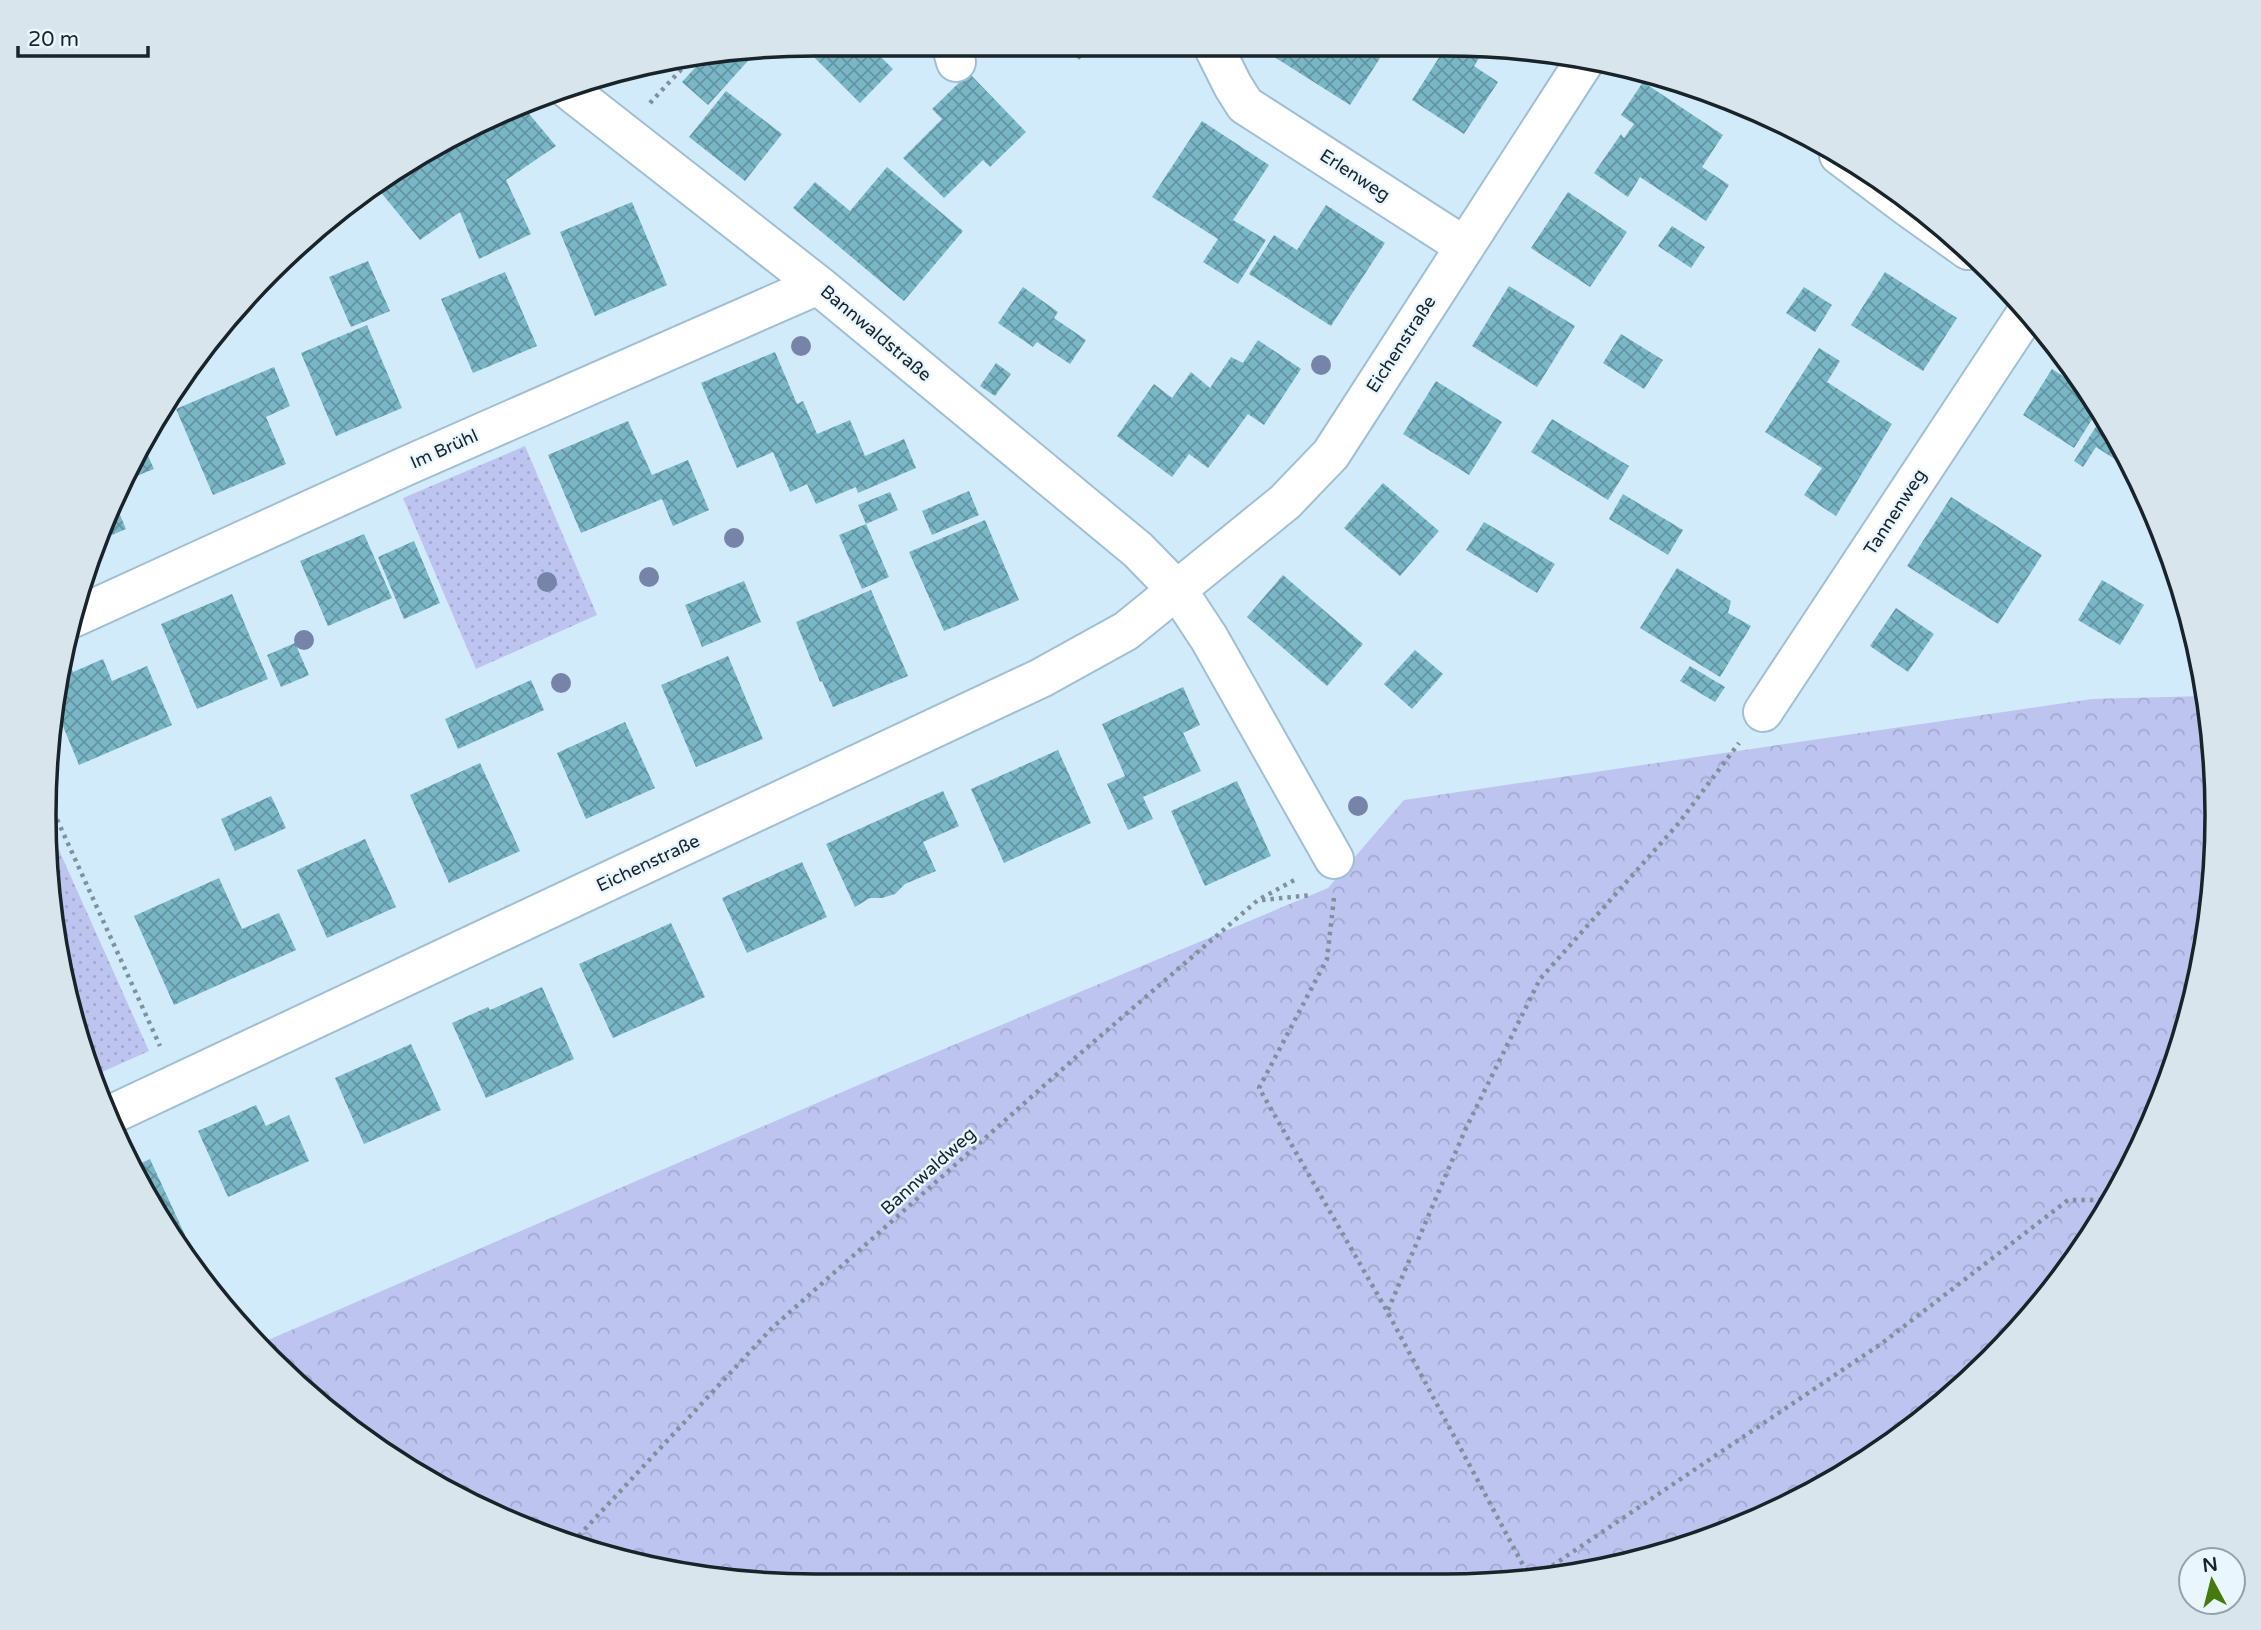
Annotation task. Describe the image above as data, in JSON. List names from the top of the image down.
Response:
{
  "streets": {
    "street": [
      "Erlenweg",
      "Bannwaldstraße",
      "Eichenstraße",
      "Im Brühl",
      "Tannenweg"
    ],
    "path": ["Bannwaldweg"]
  },
  "crossings": [
    ["Erlenweg", "Eichenstraße"],
    ["Bannwaldstraße", "Eichenstraße"],
    ["Bannwaldstraße", "Im Brühl"]
  ],
  "scale_bar": "20 m",
  "north": "top"
}
